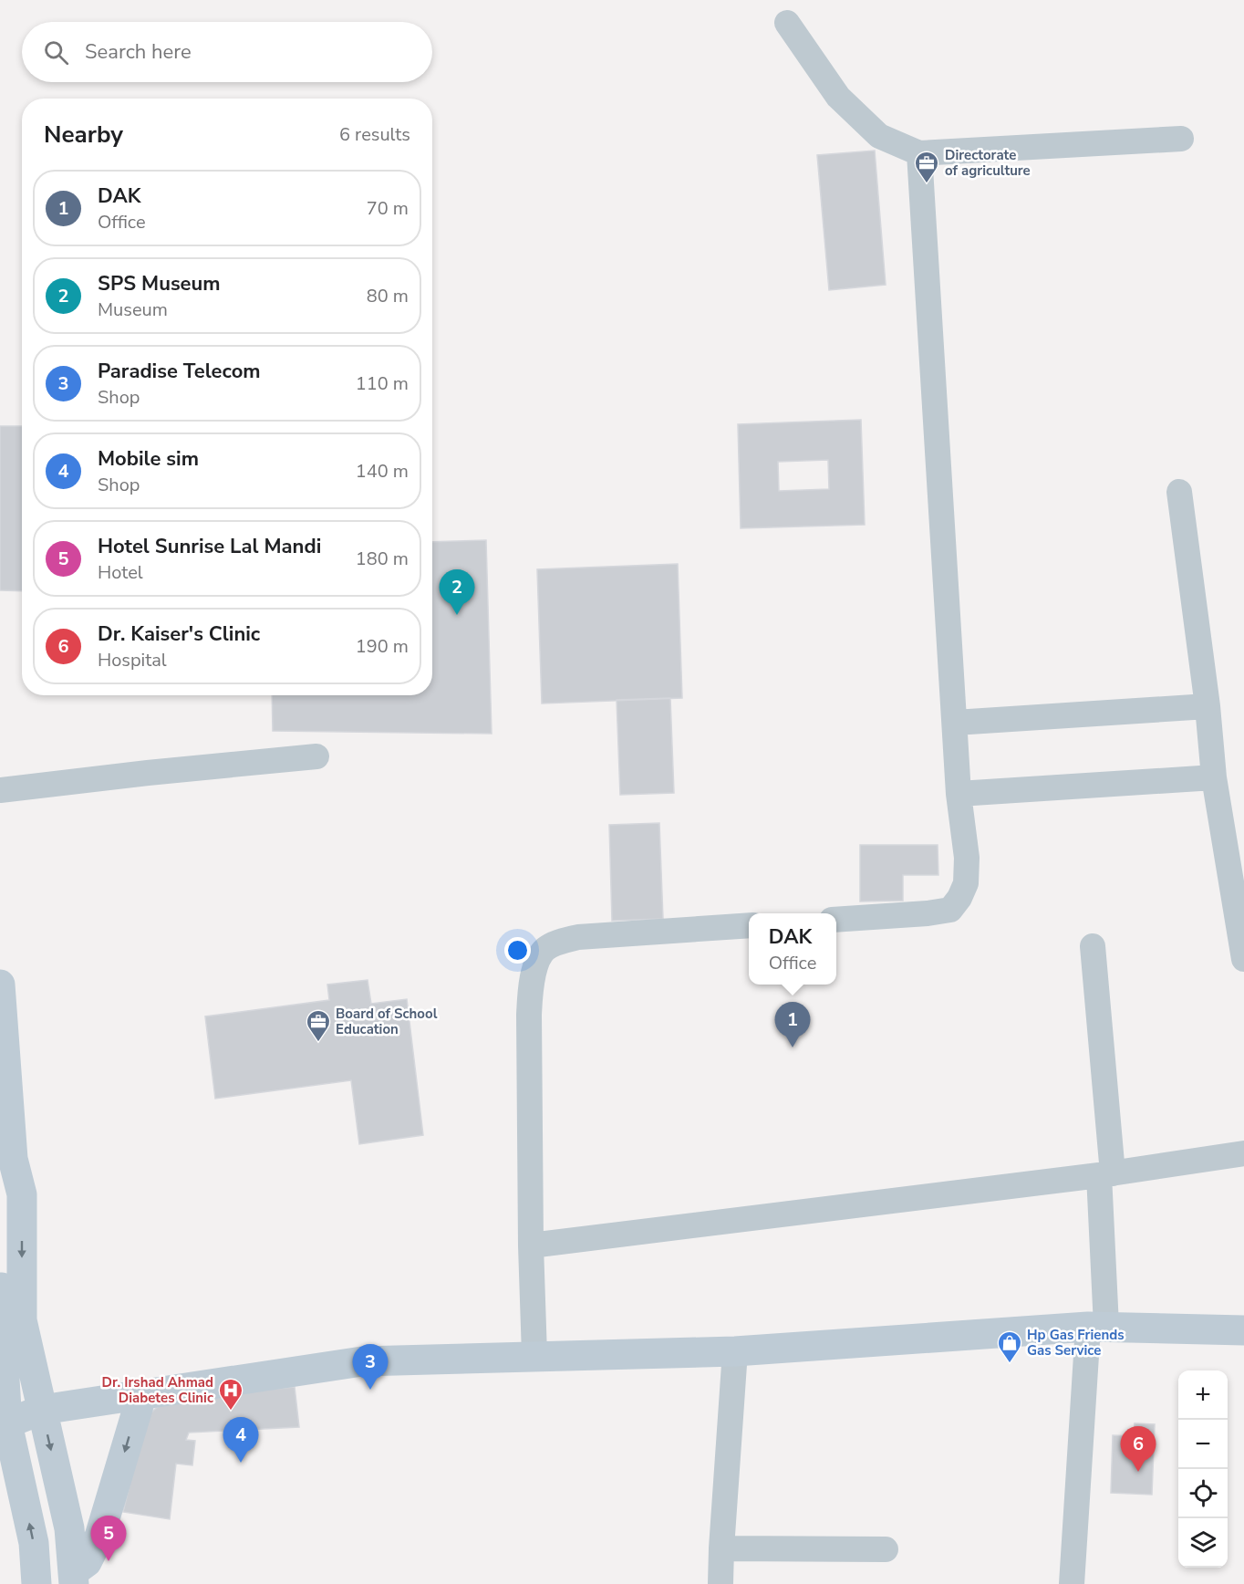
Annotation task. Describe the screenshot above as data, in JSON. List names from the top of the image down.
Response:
{
  "places": {
    "office": ["Directorate of agriculture", "Board of School Education"],
    "shop": ["Hp Gas Friends Gas Service"],
    "hospital": ["Dr. Irshad Ahmad Diabetes Clinic"]
  },
  "page": {
    "search": "Search here",
    "heading": ["Nearby", "6 results"],
    "list": [
      {
        "mark": "1",
        "name": "DAK",
        "note": "Office",
        "value": "70 m"
      },
      {
        "mark": "2",
        "name": "SPS Museum",
        "note": "Museum",
        "value": "80 m"
      },
      {
        "mark": "3",
        "name": "Paradise Telecom",
        "note": "Shop",
        "value": "110 m"
      },
      {
        "mark": "4",
        "name": "Mobile sim",
        "note": "Shop",
        "value": "140 m"
      },
      {
        "mark": "5",
        "name": "Hotel Sunrise Lal Mandi",
        "note": "Hotel",
        "value": "180 m"
      },
      {
        "mark": "6",
        "name": "Dr. Kaiser's Clinic",
        "note": "Hospital",
        "value": "190 m"
      }
    ],
    "pins": [
      "2",
      "1",
      "3",
      "4",
      "6",
      "5"
    ],
    "popup": ["DAK", "Office"],
    "map_buttons": ["+", "−"]
  }
}
